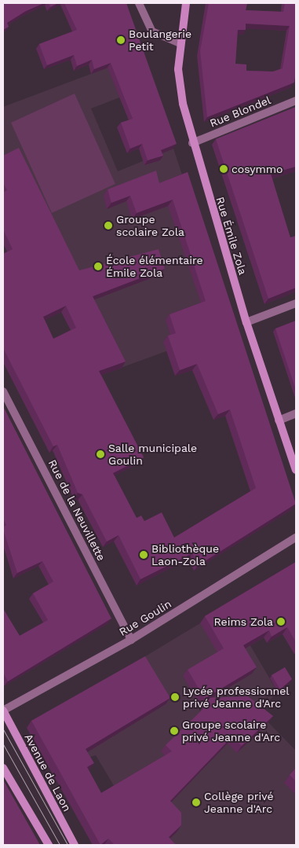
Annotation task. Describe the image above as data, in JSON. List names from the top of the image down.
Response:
{
  "streets": {
    "main road": ["Rue Émile Zola", "Avenue de Laon"],
    "street": ["Rue Blondel", "Rue de la Neuvillette", "Rue Goulin"]
  },
  "crossings": [
    ["Rue Blondel", "Rue Émile Zola"],
    ["Rue de la Neuvillette", "Rue Goulin"],
    ["Rue Goulin", "Avenue de Laon"]
  ],
  "places": [
    "Boulangerie Petit",
    "cosymmo",
    "Groupe scolaire Zola",
    "École élémentaire Émile Zola",
    "Salle municipale Goulin",
    "Bibliothèque Laon-Zola",
    "Reims Zola",
    "Lycée professionnel privé Jeanne d'Arc",
    "Groupe scolaire privé Jeanne d'Arc",
    "Collège privé Jeanne d'Arc"
  ]
}
